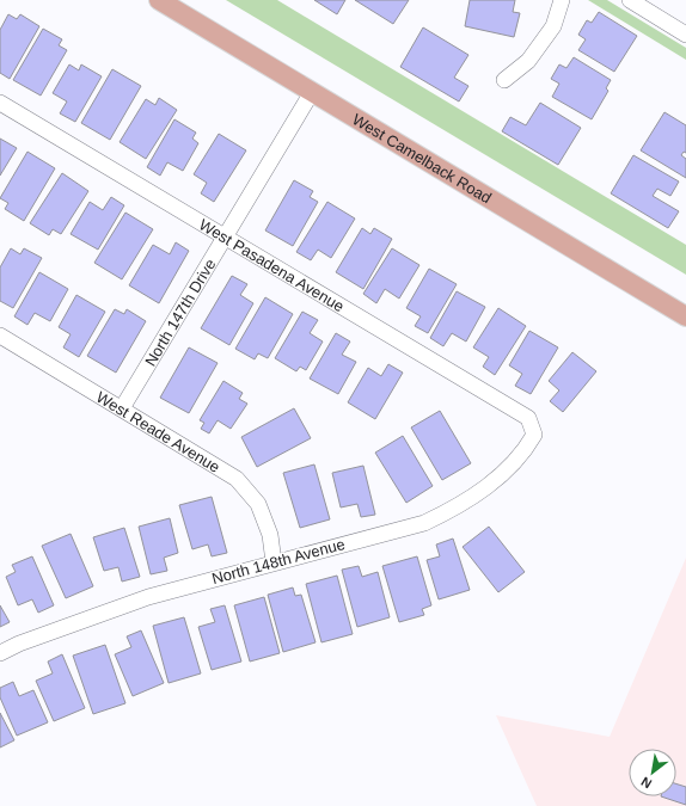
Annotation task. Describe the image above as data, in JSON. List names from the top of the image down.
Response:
{
  "streets": {
    "main road": ["West Camelback Road"],
    "street": [
      "West Pasadena Avenue",
      "North 147th Drive",
      "West Reade Avenue",
      "North 148th Avenue"
    ]
  },
  "crossings": [
    ["West Camelback Road", "North 147th Drive"],
    ["West Pasadena Avenue", "North 147th Drive"],
    ["West Pasadena Avenue", "North 148th Avenue"],
    ["North 147th Drive", "West Reade Avenue"],
    ["West Reade Avenue", "North 148th Avenue"]
  ],
  "north": "bottom left"
}
